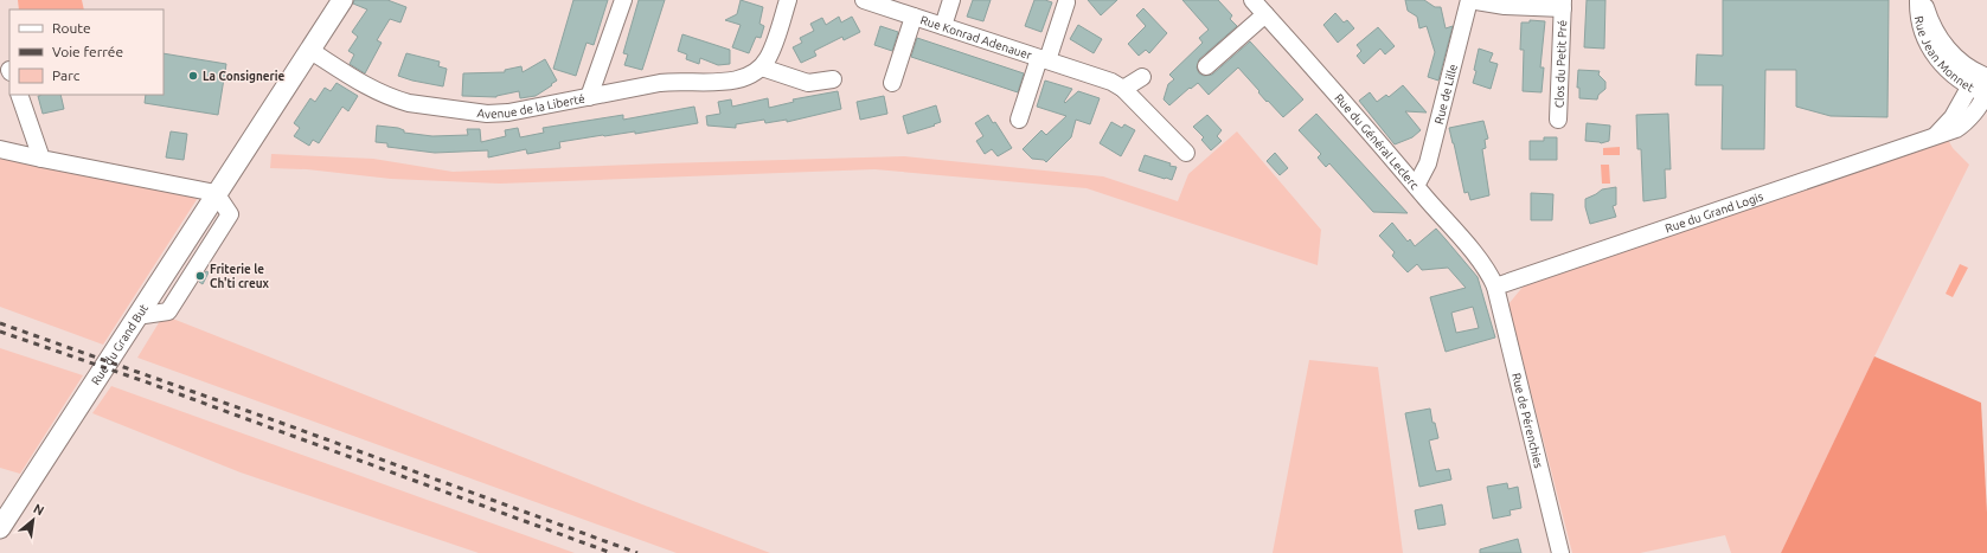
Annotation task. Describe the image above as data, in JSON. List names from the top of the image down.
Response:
{
  "streets": {
    "main road": ["Rue du Grand But"],
    "street": [
      "Rue Konrad Adenauer",
      "Rue Jean Monnet",
      "Clos du Petit Pré",
      "Rue de Lille",
      "Avenue de la Liberté",
      "Rue du Général Leclerc",
      "Rue du Grand Logis",
      "Rue de Pérenchies"
    ]
  },
  "crossings": [
    ["Rue Jean Monnet", "Rue du Grand Logis"],
    ["Clos du Petit Pré", "Rue de Lille"],
    ["Rue de Lille", "Rue du Général Leclerc"],
    ["Avenue de la Liberté", "Rue du Grand But"],
    ["Rue du Général Leclerc", "Rue du Grand Logis"],
    ["Rue du Général Leclerc", "Rue de Pérenchies"],
    ["Rue du Grand Logis", "Rue de Pérenchies"]
  ],
  "places": ["La Consignerie", "Friterie le Ch'ti creux"],
  "legend": ["Route", "Voie ferrée", "Parc"],
  "north": "top right"
}
